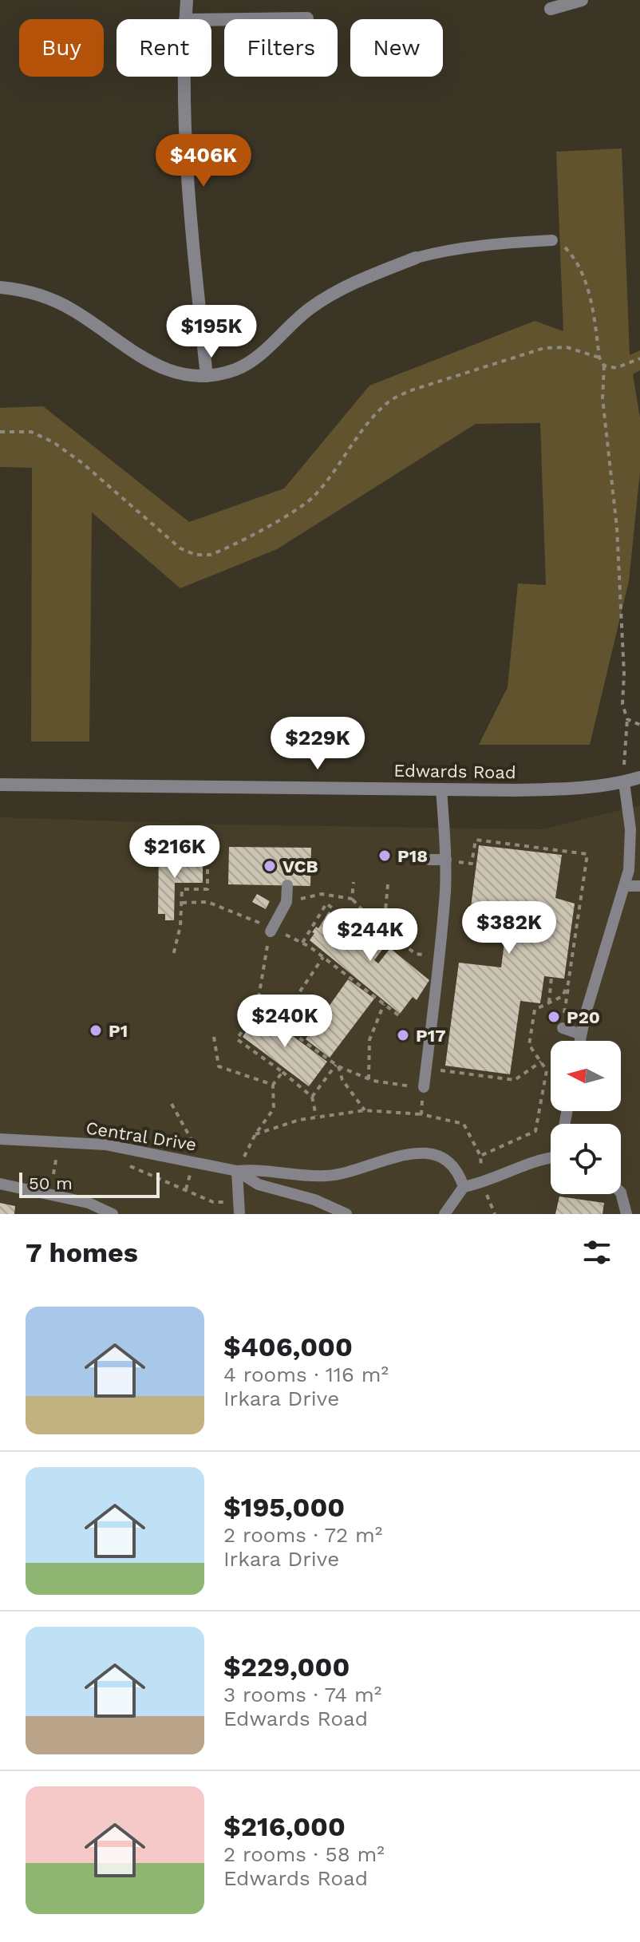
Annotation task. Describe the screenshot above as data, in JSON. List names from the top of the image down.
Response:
{
  "streets": {
    "street": ["Edwards Road"],
    "lane": ["Central Drive"]
  },
  "places": [
    "P18",
    "VCB",
    "P20",
    "P1",
    "P17"
  ],
  "scale_bar": "50 m",
  "north": "left",
  "page": {
    "chip": [
      "Buy",
      "Rent",
      "Filters",
      "New"
    ],
    "price": [
      "$406K",
      "$195K",
      "$229K",
      "$216K",
      "$382K",
      "$244K",
      "$240K"
    ],
    "scale": "50 m",
    "heading": "7 homes",
    "list": [
      {
        "name": "$406,000",
        "note": "4 rooms · 116 m² · Irkara Drive"
      },
      {
        "name": "$195,000",
        "note": "2 rooms · 72 m² · Irkara Drive"
      },
      {
        "name": "$229,000",
        "note": "3 rooms · 74 m² · Edwards Road"
      },
      {
        "name": "$216,000",
        "note": "2 rooms · 58 m² · Edwards Road"
      }
    ]
  }
}
